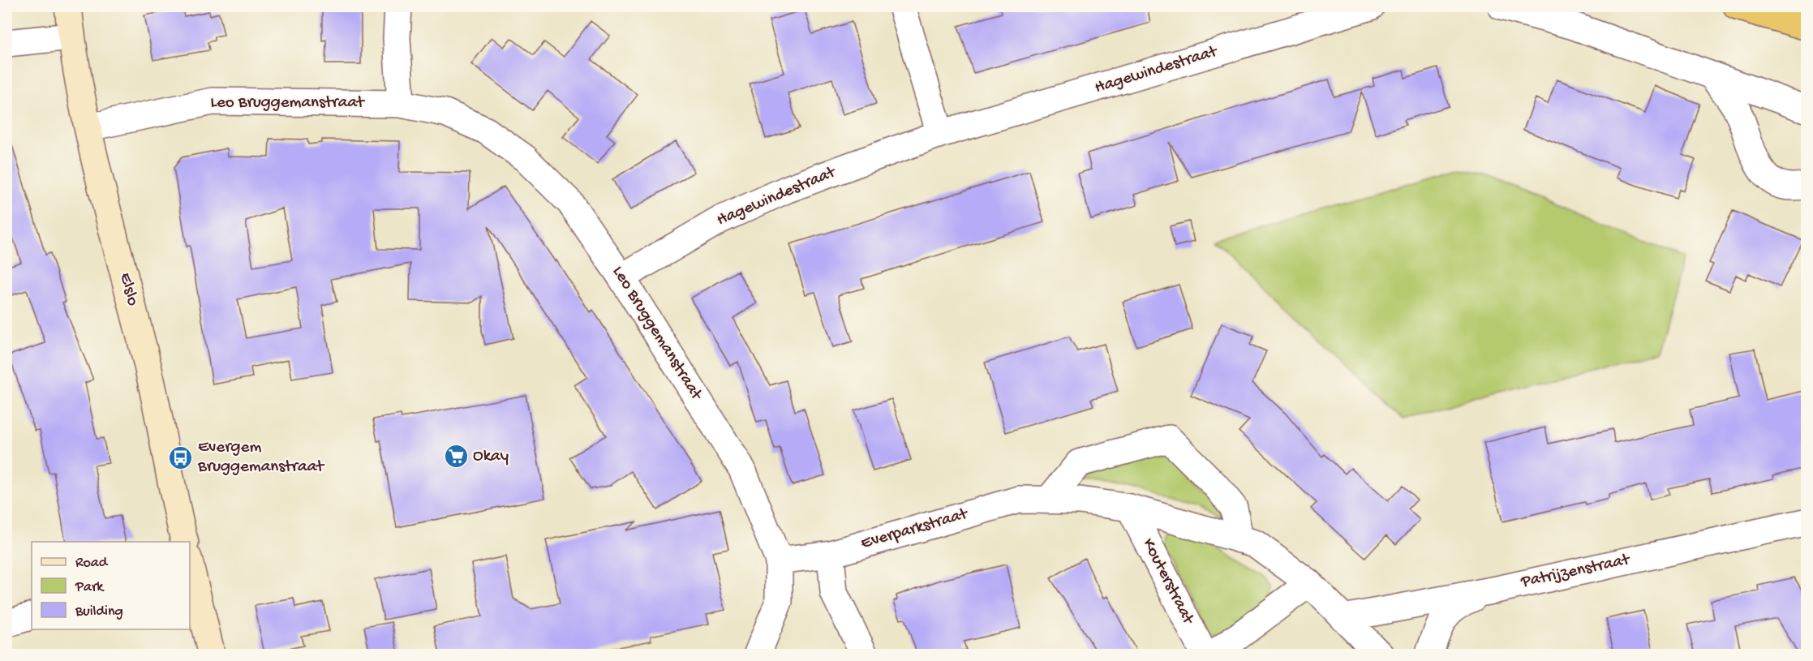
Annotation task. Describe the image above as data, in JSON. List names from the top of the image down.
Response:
{
  "streets": {
    "street": [
      "Hagewindestraat",
      "Leo Bruggemanstraat",
      "Elslo",
      "Everparkstraat",
      "Patrijzenstraat",
      "Kouterstraat"
    ]
  },
  "crossings": [
    ["Hagewindestraat", "Leo Bruggemanstraat"],
    ["Leo Bruggemanstraat", "Elslo"],
    ["Leo Bruggemanstraat", "Everparkstraat"],
    ["Everparkstraat", "Patrijzenstraat"],
    ["Everparkstraat", "Kouterstraat"]
  ],
  "places": {
    "supermarket": ["Okay"],
    "bus stop": ["Evergem Bruggemanstraat"]
  },
  "legend": ["Road", "Park", "Building"]
}
